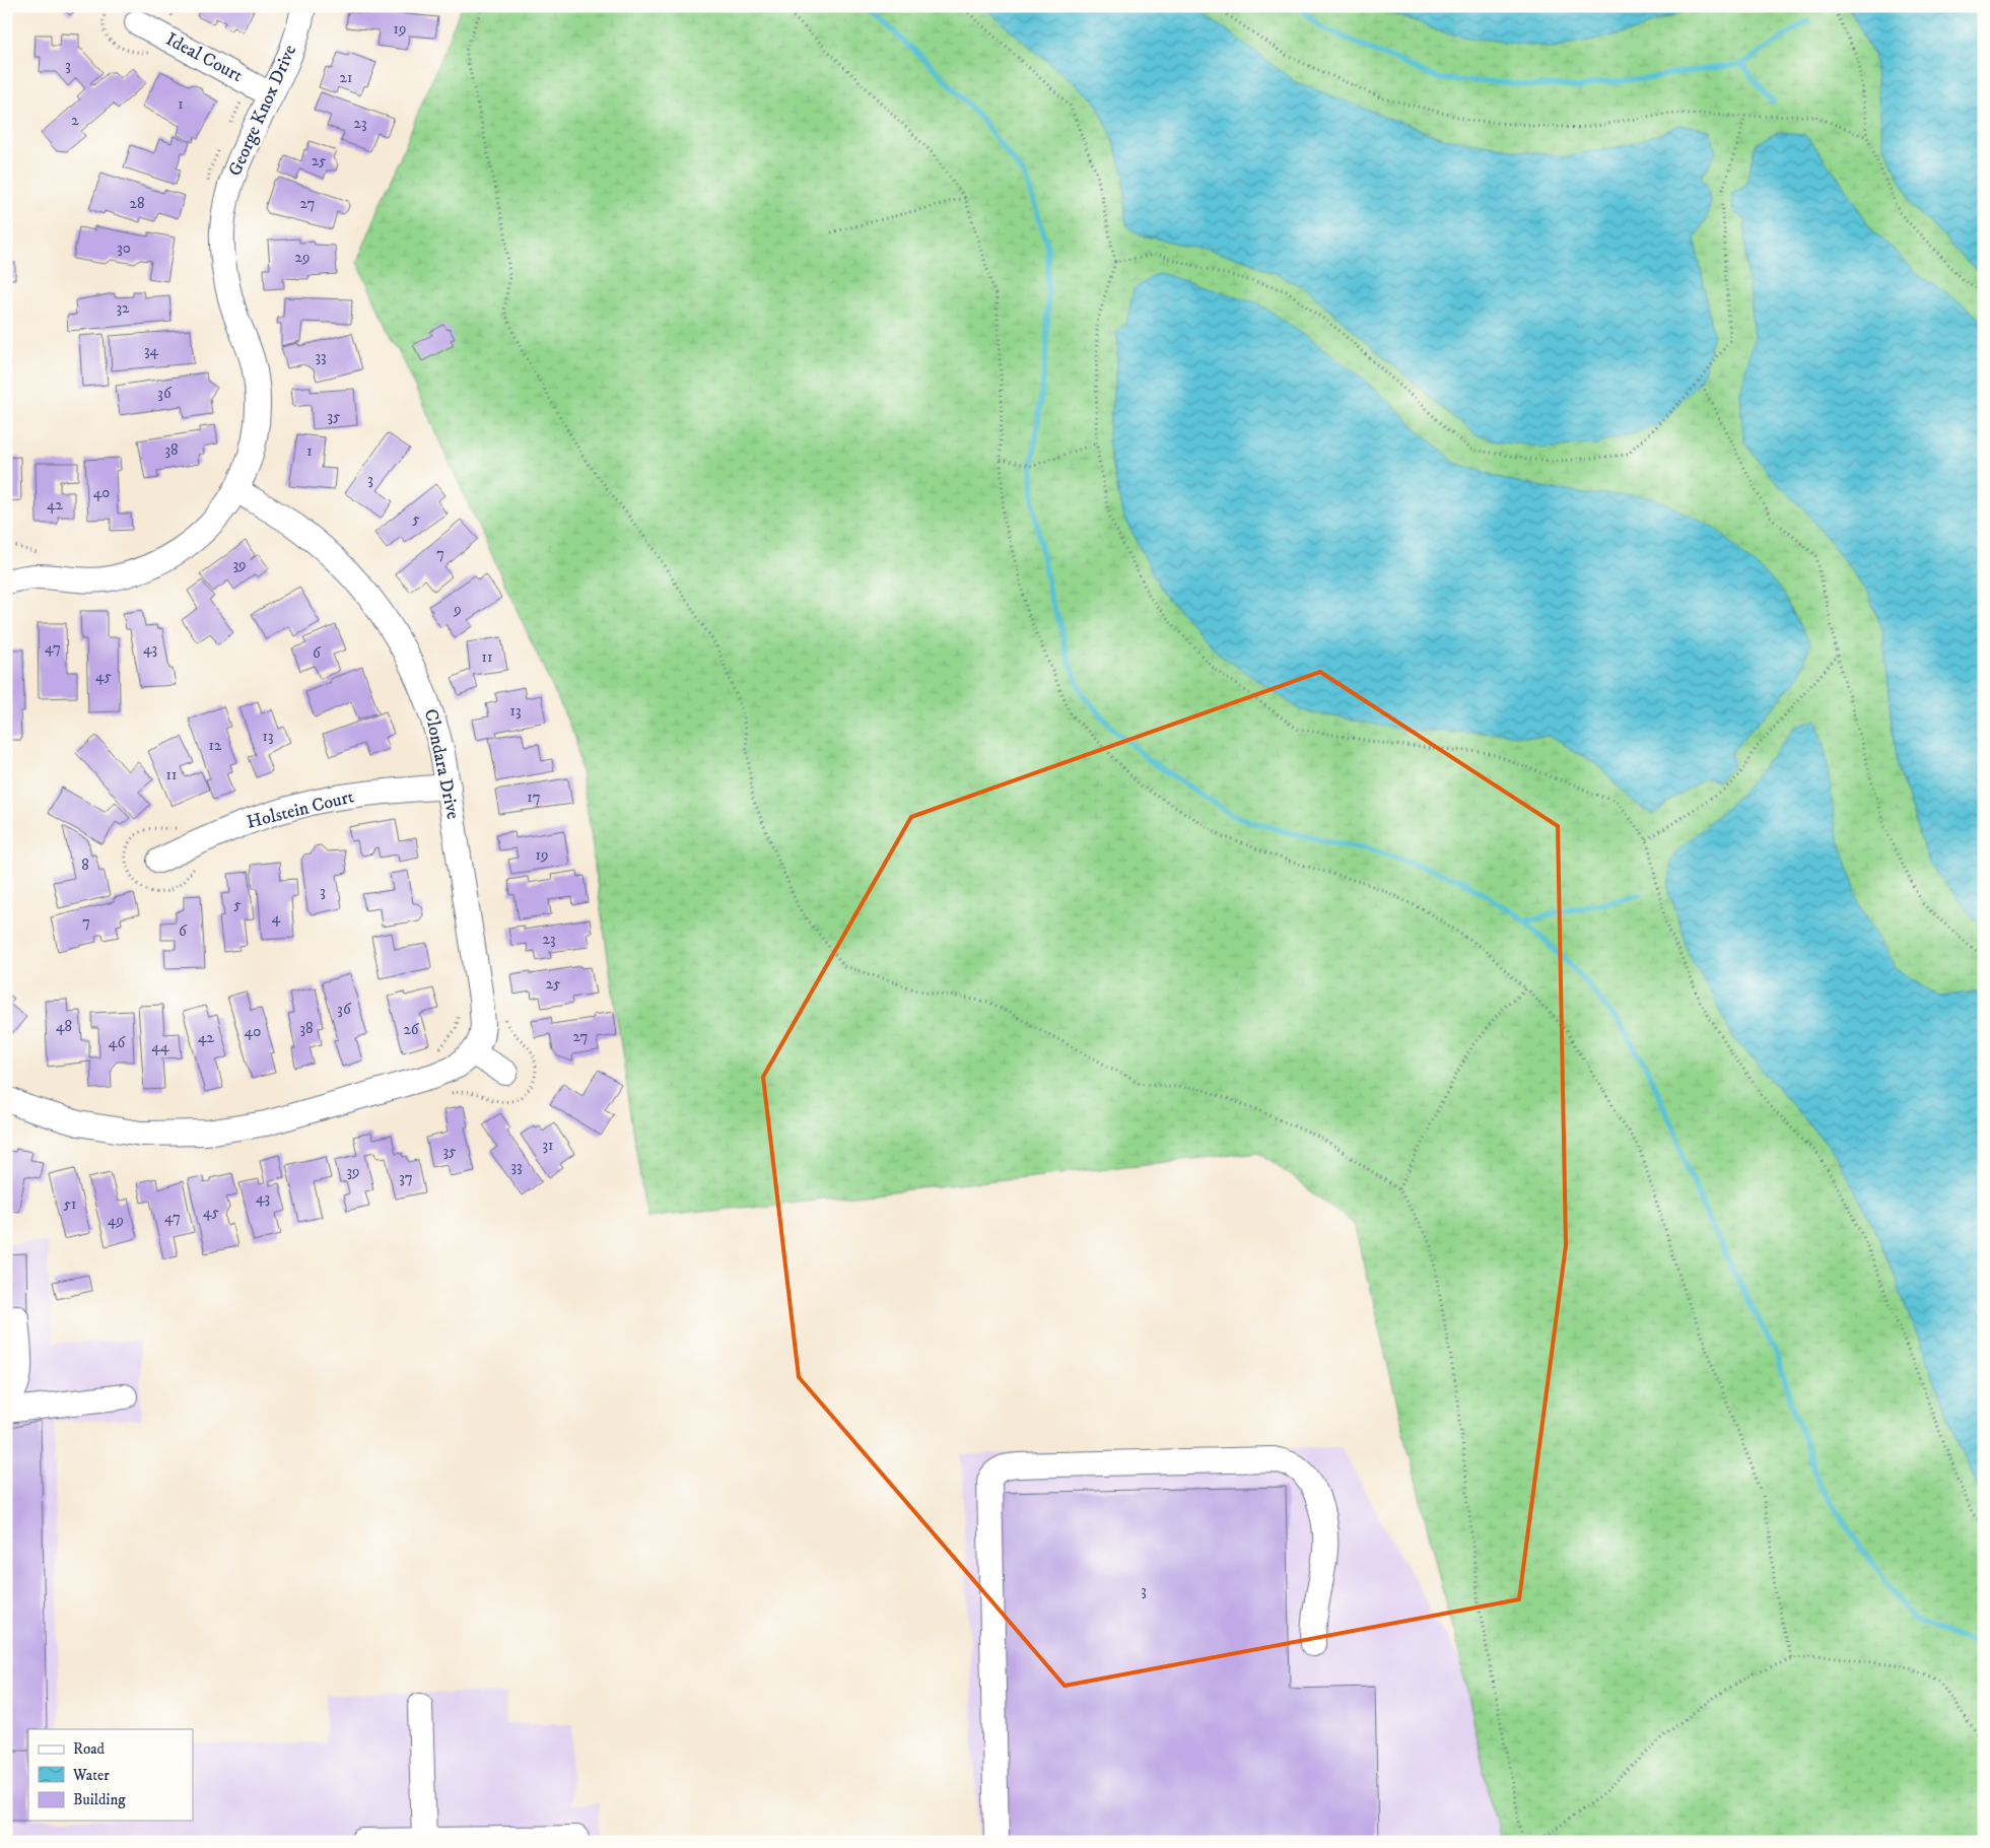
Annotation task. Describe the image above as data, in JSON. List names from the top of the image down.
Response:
{
  "streets": {
    "street": [
      "Ideal Court",
      "George Knox Drive",
      "Clondara Drive",
      "Holstein Court"
    ]
  },
  "crossings": [
    ["Ideal Court", "George Knox Drive"],
    ["George Knox Drive", "Clondara Drive"],
    ["Clondara Drive", "Holstein Court"]
  ],
  "house_numbers": [
    "19",
    "3",
    "21",
    "1",
    "2",
    "23",
    "25",
    "28",
    "27",
    "30",
    "29",
    "32",
    "34",
    "33",
    "36",
    "35",
    "38",
    "1",
    "3",
    "40",
    "42",
    "5",
    "7",
    "39",
    "9",
    "47",
    "43",
    "6",
    "11",
    "45",
    "13",
    "13",
    "12",
    "11",
    "17",
    "19",
    "8",
    "3",
    "5",
    "4",
    "7",
    "6",
    "23",
    "25",
    "36",
    "48",
    "38",
    "26",
    "40",
    "27",
    "42",
    "46",
    "44",
    "31",
    "35",
    "33",
    "39",
    "37",
    "43",
    "51",
    "45",
    "47",
    "49",
    "3"
  ],
  "legend": ["Road", "Water", "Building"]
}
